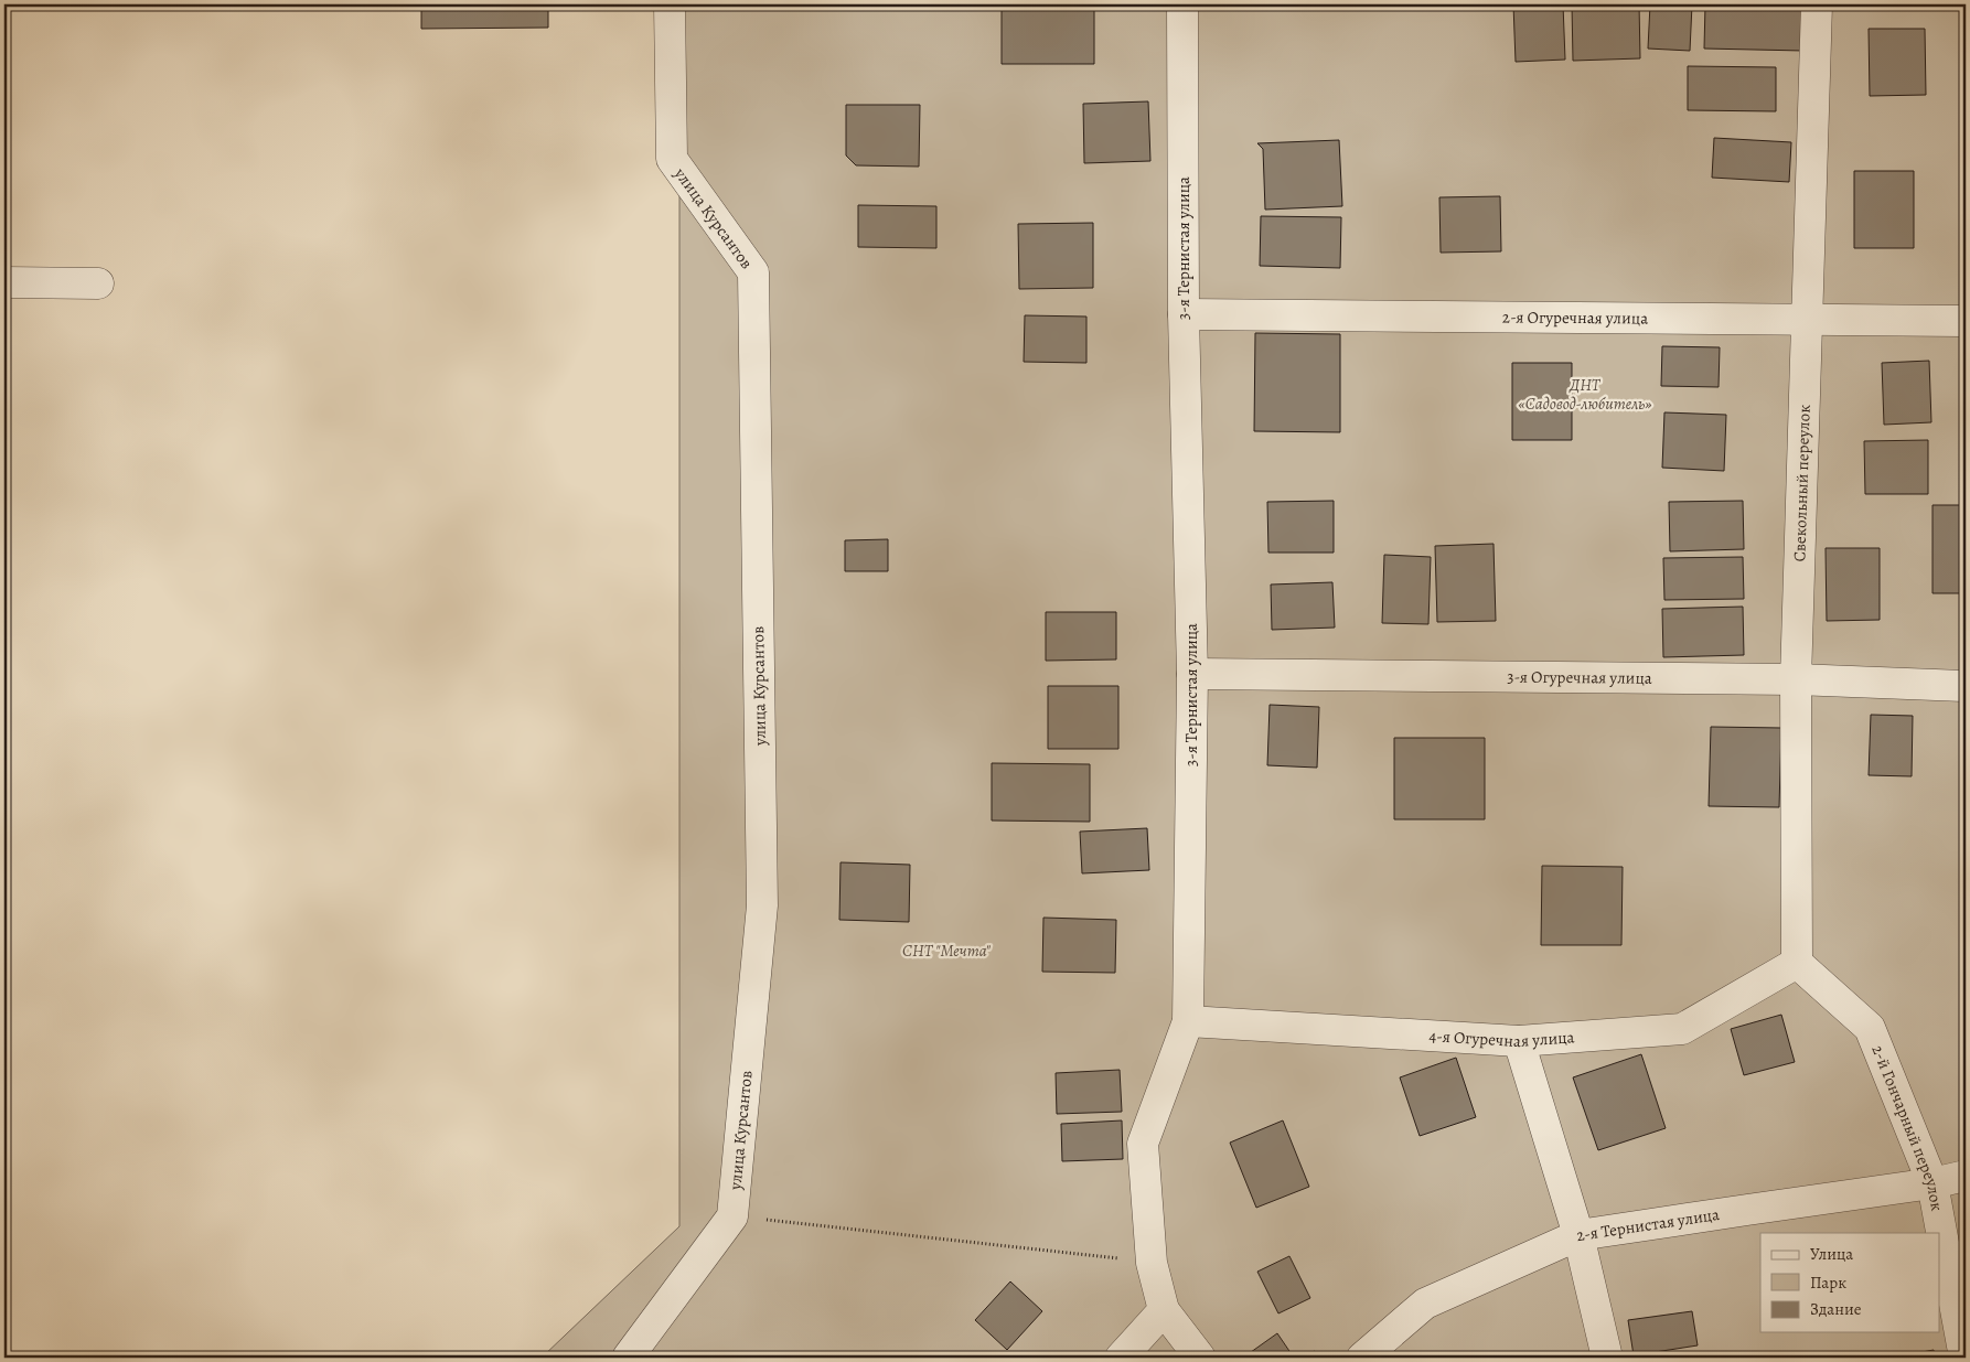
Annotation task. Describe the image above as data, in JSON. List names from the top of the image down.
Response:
{
  "streets": {
    "street": [
      "улица Курсантов",
      "3-я Тернистая улица",
      "2-я Огуречная улица",
      "Свекольный переулок",
      "3-я Огуречная улица",
      "4-я Огуречная улица",
      "2-й Гончарный переулок",
      "2-я Тернистая улица"
    ]
  },
  "crossings": [
    ["3-я Тернистая улица", "2-я Огуречная улица"],
    ["3-я Тернистая улица", "3-я Огуречная улица"],
    ["3-я Тернистая улица", "4-я Огуречная улица"],
    ["2-я Огуречная улица", "Свекольный переулок"],
    ["Свекольный переулок", "3-я Огуречная улица"],
    ["Свекольный переулок", "4-я Огуречная улица"],
    ["Свекольный переулок", "2-й Гончарный переулок"],
    ["4-я Огуречная улица", "2-й Гончарный переулок"],
    ["2-й Гончарный переулок", "2-я Тернистая улица"]
  ],
  "parks": ["ДНТ «Садовод-любитель»", "СНТ \"Мечта\""],
  "legend": ["Улица", "Парк", "Здание"]
}
